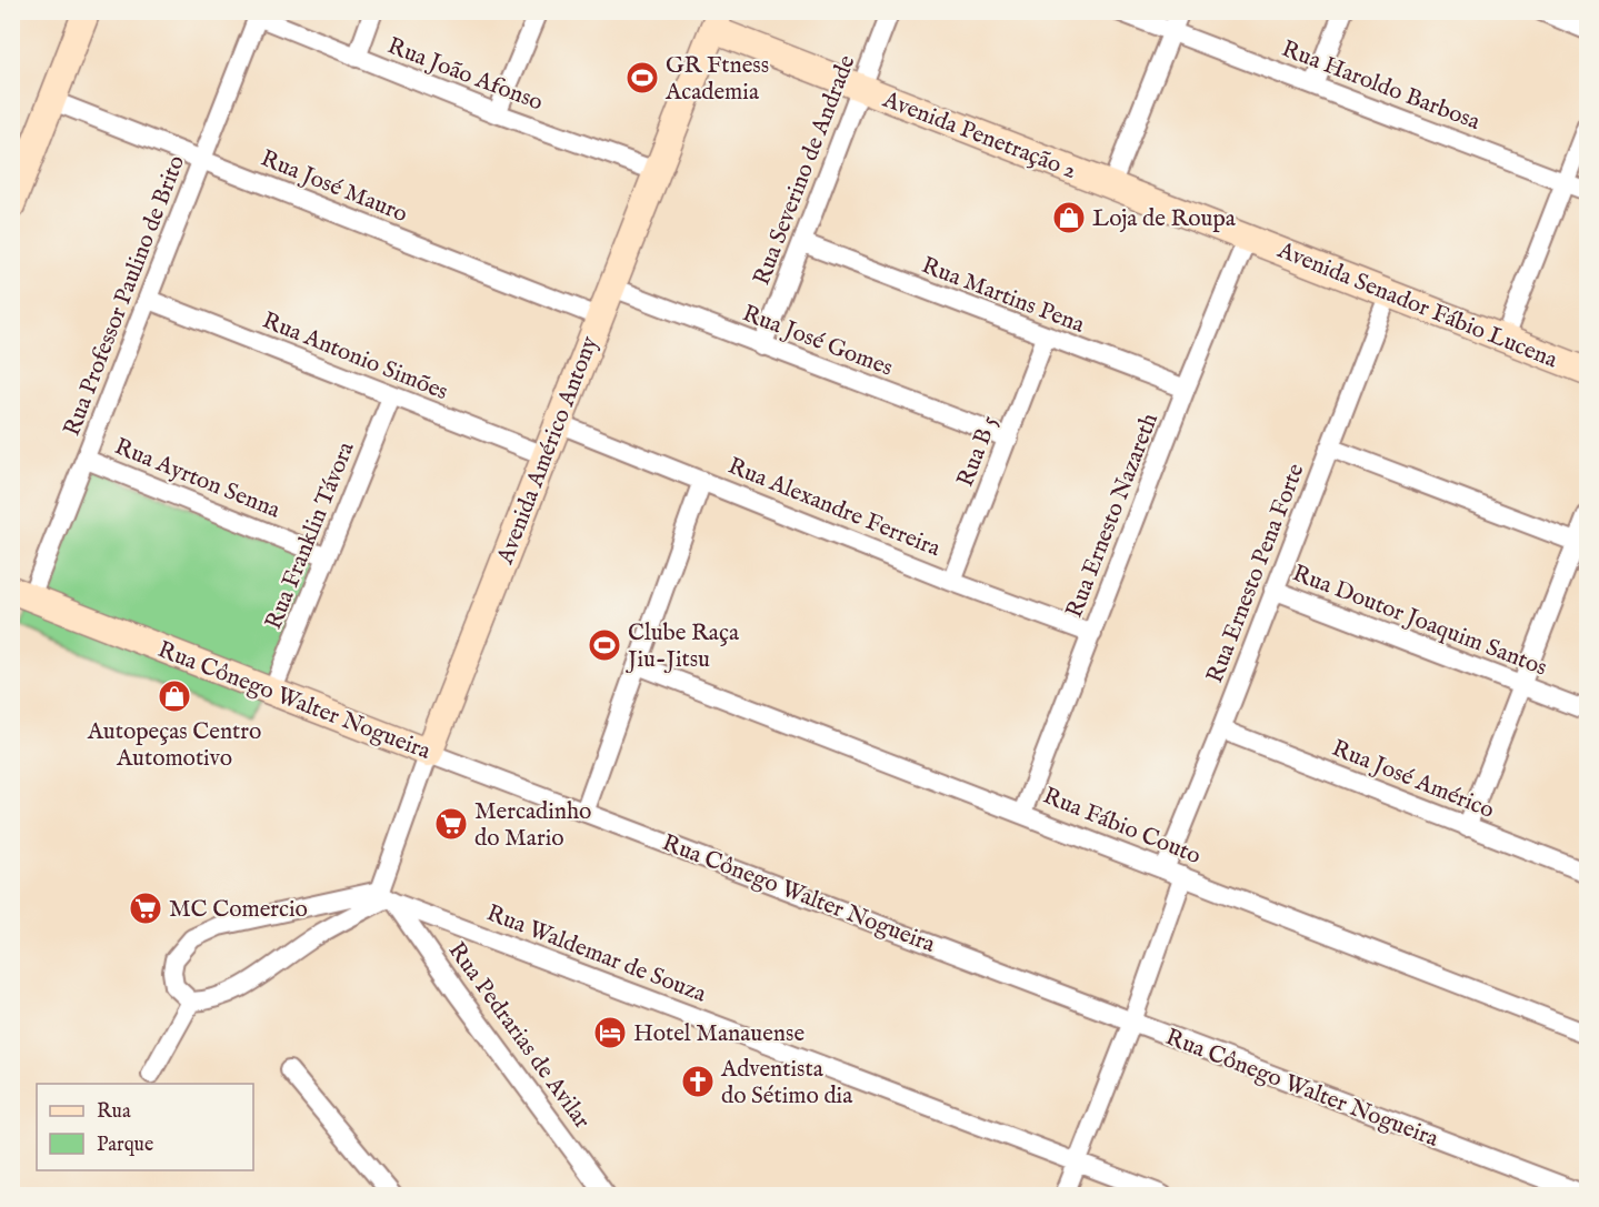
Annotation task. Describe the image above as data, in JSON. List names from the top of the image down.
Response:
{
  "streets": {
    "street": [
      "Rua João Afonso",
      "Rua Haroldo Barbosa",
      "Avenida Penetração 2",
      "Rua Severino de Andrade",
      "Rua José Mauro",
      "Rua Martins Pena",
      "Rua Professor Paulino de Brito",
      "Avenida Senador Fábio Lucena",
      "Rua José Gomes",
      "Rua Antonio Simões",
      "Avenida Américo Antony",
      "Rua B 5",
      "Rua Ayrton Senna",
      "Rua Alexandre Ferreira",
      "Rua Ernesto Nazareth",
      "Rua Franklin Távora",
      "Rua Ernesto Pena Forte",
      "Rua Doutor Joaquim Santos",
      "Rua Cônego Walter Nogueira",
      "Rua José Américo",
      "Rua Fábio Couto",
      "Rua Waldemar de Souza",
      "Rua Pedrarias de Avilar"
    ]
  },
  "crossings": [
    ["Rua João Afonso", "Rua Professor Paulino de Brito"],
    ["Rua João Afonso", "Avenida Américo Antony"],
    ["Avenida Penetração 2", "Rua Severino de Andrade"],
    ["Avenida Penetração 2", "Avenida Senador Fábio Lucena"],
    ["Avenida Penetração 2", "Avenida Américo Antony"],
    ["Avenida Penetração 2", "Rua Ernesto Nazareth"],
    ["Rua Severino de Andrade", "Rua Martins Pena"],
    ["Rua Severino de Andrade", "Rua José Gomes"],
    ["Rua José Mauro", "Rua Professor Paulino de Brito"],
    ["Rua José Mauro", "Avenida Américo Antony"],
    ["Rua Martins Pena", "Rua B 5"],
    ["Rua Martins Pena", "Rua Ernesto Nazareth"],
    ["Rua Professor Paulino de Brito", "Rua Antonio Simões"],
    ["Rua Professor Paulino de Brito", "Rua Ayrton Senna"],
    ["Rua Professor Paulino de Brito", "Rua Cônego Walter Nogueira"],
    ["Avenida Senador Fábio Lucena", "Rua Ernesto Nazareth"],
    ["Avenida Senador Fábio Lucena", "Rua Ernesto Pena Forte"],
    ["Rua José Gomes", "Avenida Américo Antony"],
    ["Rua José Gomes", "Rua B 5"],
    ["Rua Antonio Simões", "Avenida Américo Antony"],
    ["Rua Antonio Simões", "Rua Franklin Távora"],
    ["Avenida Américo Antony", "Rua Alexandre Ferreira"],
    ["Avenida Américo Antony", "Rua Cônego Walter Nogueira"],
    ["Avenida Américo Antony", "Rua Waldemar de Souza"],
    ["Avenida Américo Antony", "Rua Pedrarias de Avilar"],
    ["Rua B 5", "Rua Alexandre Ferreira"],
    ["Rua Ayrton Senna", "Rua Franklin Távora"],
    ["Rua Alexandre Ferreira", "Rua Ernesto Nazareth"],
    ["Rua Ernesto Nazareth", "Rua Fábio Couto"],
    ["Rua Franklin Távora", "Rua Cônego Walter Nogueira"],
    ["Rua Ernesto Pena Forte", "Rua Doutor Joaquim Santos"],
    ["Rua Ernesto Pena Forte", "Rua José Américo"],
    ["Rua Ernesto Pena Forte", "Rua Fábio Couto"],
    ["Rua Waldemar de Souza", "Rua Pedrarias de Avilar"]
  ],
  "places": {
    "sports": ["GR Ftness Academia", "Clube Raça Jiu-Jitsu"],
    "shop": ["Loja de Roupa", "Autopeças Centro Automotivo"],
    "supermarket": ["Mercadinho do Mario", "MC Comercio"],
    "hotel": ["Hotel Manauense"],
    "church": ["Adventista do Sétimo dia"]
  },
  "legend": ["Rua", "Parque"]
}
